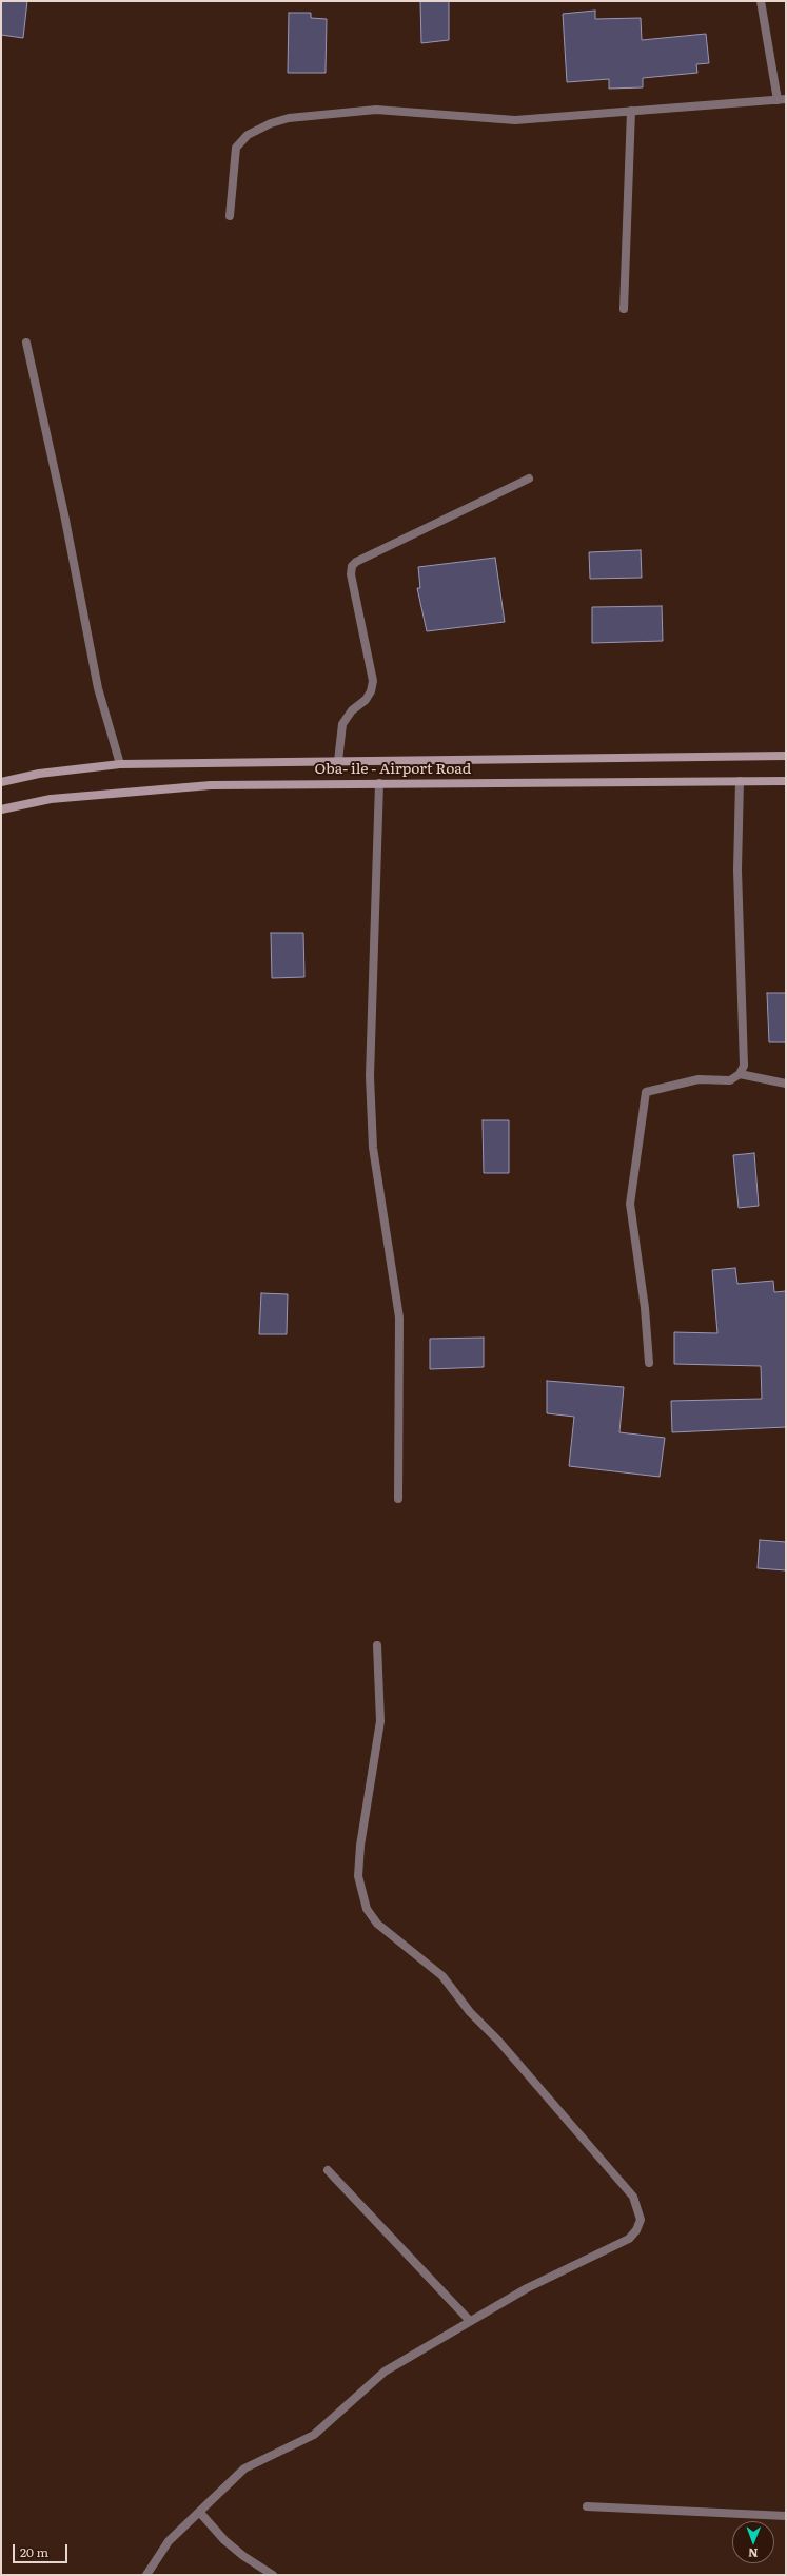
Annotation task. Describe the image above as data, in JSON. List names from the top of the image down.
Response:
{
  "streets": {
    "main road": ["Oba- ile - Airport Road"]
  },
  "scale_bar": "20 m",
  "north": "bottom"
}
